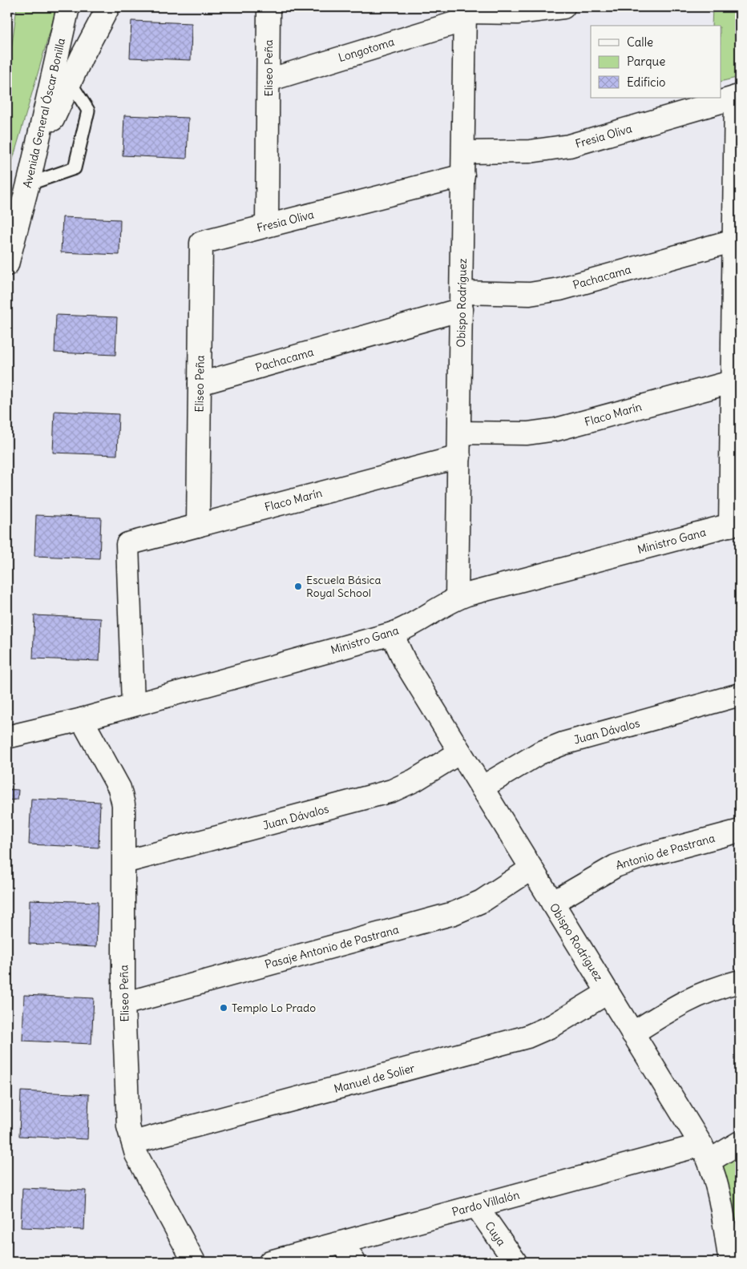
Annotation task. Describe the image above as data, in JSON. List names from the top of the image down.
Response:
{
  "streets": {
    "street": [
      "Longotoma",
      "Eliseo Peña",
      "Avenida General Óscar Bonilla",
      "Fresia Oliva",
      "Pachacama",
      "Obispo Rodríguez",
      "Flaco Marín",
      "Ministro Gana",
      "Juan Dávalos",
      "Antonio de Pastrana",
      "Pasaje Antonio de Pastrana",
      "Manuel de Solier",
      "Pardo Villalón",
      "Cuya"
    ]
  },
  "crossings": [
    ["Longotoma", "Eliseo Peña"],
    ["Longotoma", "Obispo Rodríguez"],
    ["Eliseo Peña", "Fresia Oliva"],
    ["Eliseo Peña", "Pachacama"],
    ["Eliseo Peña", "Flaco Marín"],
    ["Eliseo Peña", "Ministro Gana"],
    ["Eliseo Peña", "Juan Dávalos"],
    ["Eliseo Peña", "Pasaje Antonio de Pastrana"],
    ["Eliseo Peña", "Manuel de Solier"],
    ["Fresia Oliva", "Obispo Rodríguez"],
    ["Pachacama", "Obispo Rodríguez"],
    ["Obispo Rodríguez", "Flaco Marín"],
    ["Obispo Rodríguez", "Ministro Gana"],
    ["Obispo Rodríguez", "Juan Dávalos"],
    ["Obispo Rodríguez", "Antonio de Pastrana"],
    ["Obispo Rodríguez", "Pasaje Antonio de Pastrana"],
    ["Obispo Rodríguez", "Manuel de Solier"],
    ["Obispo Rodríguez", "Pardo Villalón"],
    ["Flaco Marín", "Ministro Gana"],
    ["Pardo Villalón", "Cuya"]
  ],
  "places": ["Escuela Básica Royal School", "Templo Lo Prado"],
  "legend": ["Calle", "Parque", "Edificio"]
}
